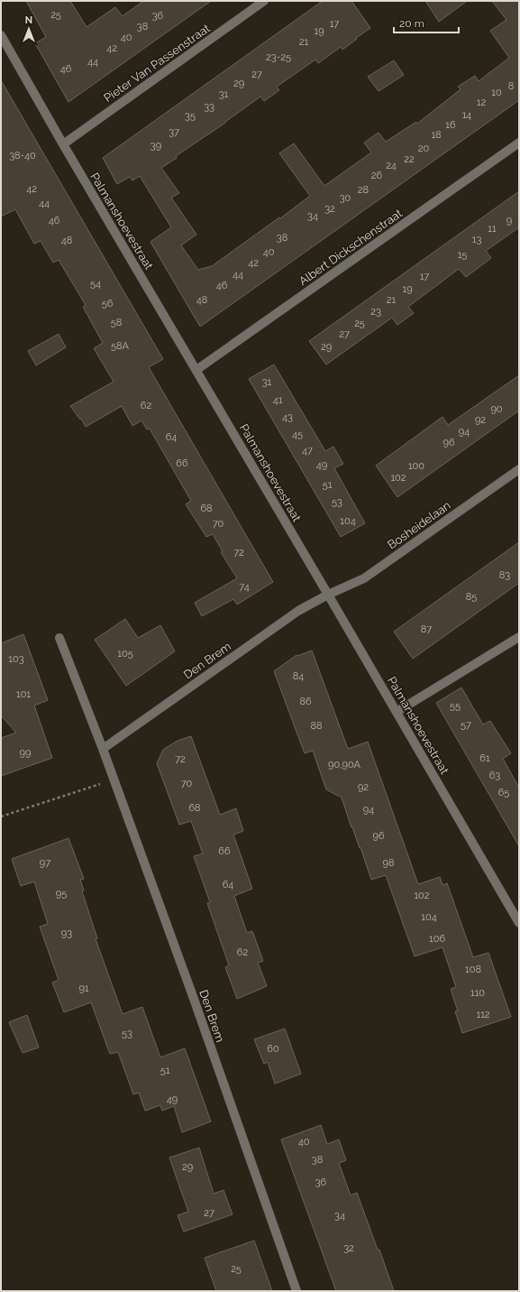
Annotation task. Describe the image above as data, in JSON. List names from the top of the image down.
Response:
{
  "streets": {
    "street": [
      "Pieter Van Passenstraat",
      "Palmanshoevestraat",
      "Albert Dickschenstraat",
      "Bosheidelaan",
      "Den Brem"
    ]
  },
  "crossings": [
    ["Pieter Van Passenstraat", "Palmanshoevestraat"],
    ["Palmanshoevestraat", "Albert Dickschenstraat"],
    ["Palmanshoevestraat", "Bosheidelaan"],
    ["Palmanshoevestraat", "Den Brem"],
    ["Bosheidelaan", "Den Brem"]
  ],
  "house_numbers": [
    "25",
    "36",
    "17",
    "38",
    "19",
    "40",
    "21",
    "42",
    "23-25",
    "44",
    "46",
    "27",
    "29",
    "8",
    "10",
    "31",
    "12",
    "33",
    "14",
    "35",
    "16",
    "37",
    "18",
    "39",
    "20",
    "38-40",
    "22",
    "24",
    "26",
    "42",
    "28",
    "30",
    "44",
    "32",
    "34",
    "46",
    "9",
    "11",
    "38",
    "13",
    "48",
    "40",
    "15",
    "42",
    "44",
    "17",
    "54",
    "46",
    "19",
    "48",
    "21",
    "56",
    "23",
    "58",
    "25",
    "27",
    "58A",
    "29",
    "31",
    "41",
    "62",
    "90",
    "43",
    "92",
    "94",
    "45",
    "64",
    "96",
    "47",
    "66",
    "49",
    "100",
    "102",
    "51",
    "53",
    "68",
    "104",
    "70",
    "72",
    "83",
    "74",
    "85",
    "87",
    "105",
    "103",
    "84",
    "101",
    "86",
    "55",
    "57",
    "88",
    "99",
    "61",
    "72",
    "90,90A",
    "63",
    "70",
    "92",
    "65",
    "68",
    "94",
    "96",
    "66",
    "97",
    "98",
    "64",
    "95",
    "102",
    "104",
    "93",
    "106",
    "62",
    "108",
    "91",
    "110",
    "112",
    "53",
    "60",
    "51",
    "49",
    "40",
    "38",
    "29",
    "36",
    "27",
    "34",
    "32",
    "25"
  ],
  "scale_bar": "20 m",
  "north": "top"
}
